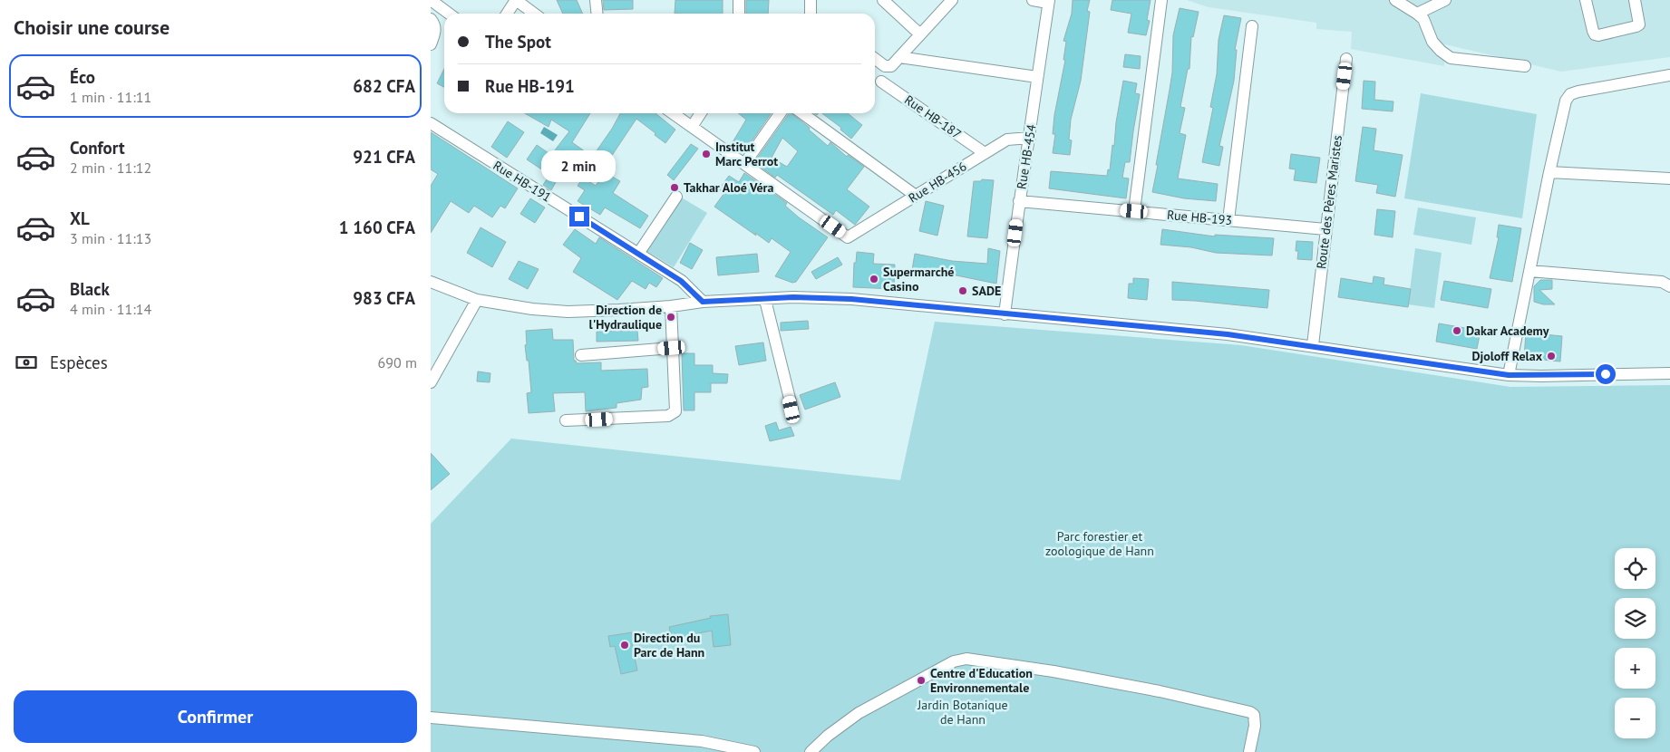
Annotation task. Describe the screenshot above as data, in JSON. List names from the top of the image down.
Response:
{
  "streets": {
    "street": [
      "Rue HB-187",
      "Rue HB-454",
      "Rue HB-191",
      "Rue HB-456",
      "Route des Pères Maristes",
      "Rue HB-193"
    ]
  },
  "crossings": [
    ["Rue HB-187", "Rue HB-456"],
    ["Rue HB-454", "Rue HB-456"],
    ["Rue HB-454", "Rue HB-193"],
    ["Route des Pères Maristes", "Rue HB-193"]
  ],
  "parks": ["Parc forestier et zoologique de Hann", "Jardin Botanique de Hann"],
  "places": [
    "Institut Marc Perrot",
    "Takhar Aloé Véra",
    "Supermarché Casino",
    "SADE",
    "Direction de l'Hydraulique",
    "Dakar Academy",
    "Djoloff Relax",
    "Direction du Parc de Hann",
    "Centre d'Education Environnementale"
  ],
  "page": {
    "heading": "Choisir une course",
    "banner": ["The Spot", "Rue HB-191"],
    "list": [
      {
        "name": "Éco",
        "note": "1 min · 11:11",
        "value": "682 CFA"
      },
      {
        "name": "Confort",
        "note": "2 min · 11:12",
        "value": "921 CFA"
      },
      {
        "name": "XL",
        "note": "3 min · 11:13",
        "value": "1 160 CFA"
      },
      {
        "name": "Black",
        "note": "4 min · 11:14",
        "value": "983 CFA"
      }
    ],
    "bubble": "2 min",
    "pay": ["Espèces", "690 m"],
    "map_buttons": ["+", "−"],
    "buttons": "Confirmer"
  }
}
